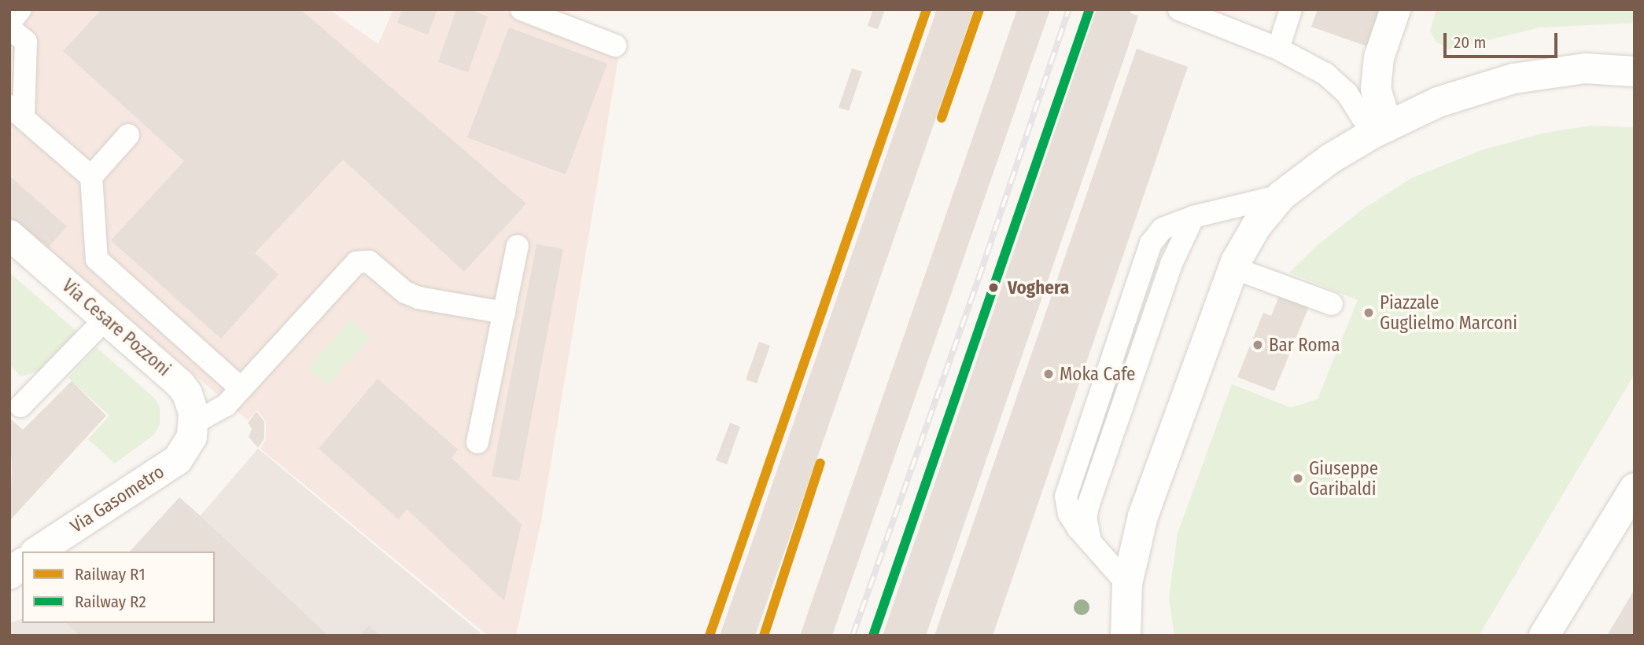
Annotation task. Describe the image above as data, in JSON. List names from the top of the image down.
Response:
{
  "streets": {
    "street": ["Via Cesare Pozzoni", "Via Gasometro"]
  },
  "crossings": [
    ["Via Cesare Pozzoni", "Via Gasometro"]
  ],
  "places": [
    "Voghera",
    "Piazzale Guglielmo Marconi",
    "Bar Roma",
    "Moka Cafe",
    "Giuseppe Garibaldi"
  ],
  "lines": ["rail line R1", "rail line R2"],
  "legend": ["Railway R1", "Railway R2"],
  "scale_bar": "20 m"
}
